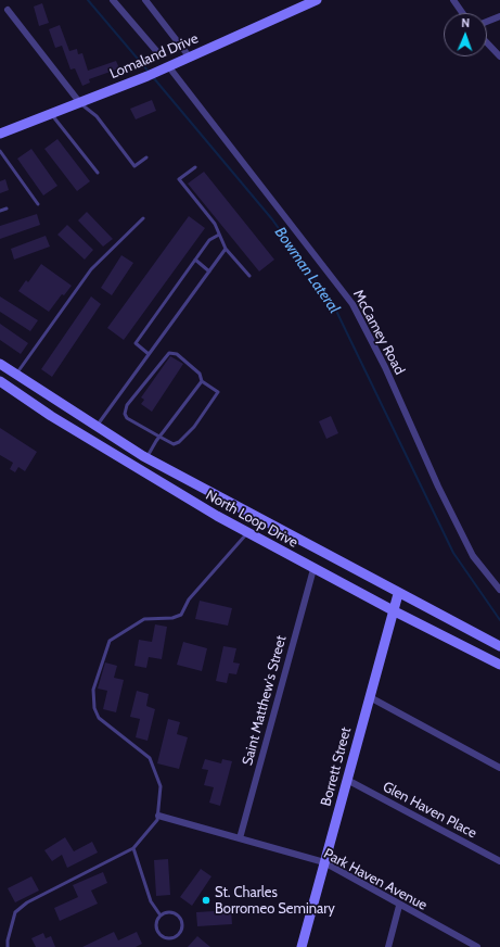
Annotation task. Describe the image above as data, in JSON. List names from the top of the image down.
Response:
{
  "streets": {
    "main road": ["Lomaland Drive", "North Loop Drive", "Borrett Street"],
    "street": [
      "McCamey Road",
      "Saint Matthew's Street",
      "Glen Haven Place",
      "Park Haven Avenue"
    ]
  },
  "crossings": [
    ["Lomaland Drive", "McCamey Road"],
    ["North Loop Drive", "Saint Matthew's Street"],
    ["North Loop Drive", "Borrett Street"],
    ["Saint Matthew's Street", "Park Haven Avenue"],
    ["Borrett Street", "Glen Haven Place"],
    ["Borrett Street", "Park Haven Avenue"]
  ],
  "water": ["Bowman Lateral"],
  "places": ["St. Charles Borromeo Seminary"],
  "north": "top"
}
